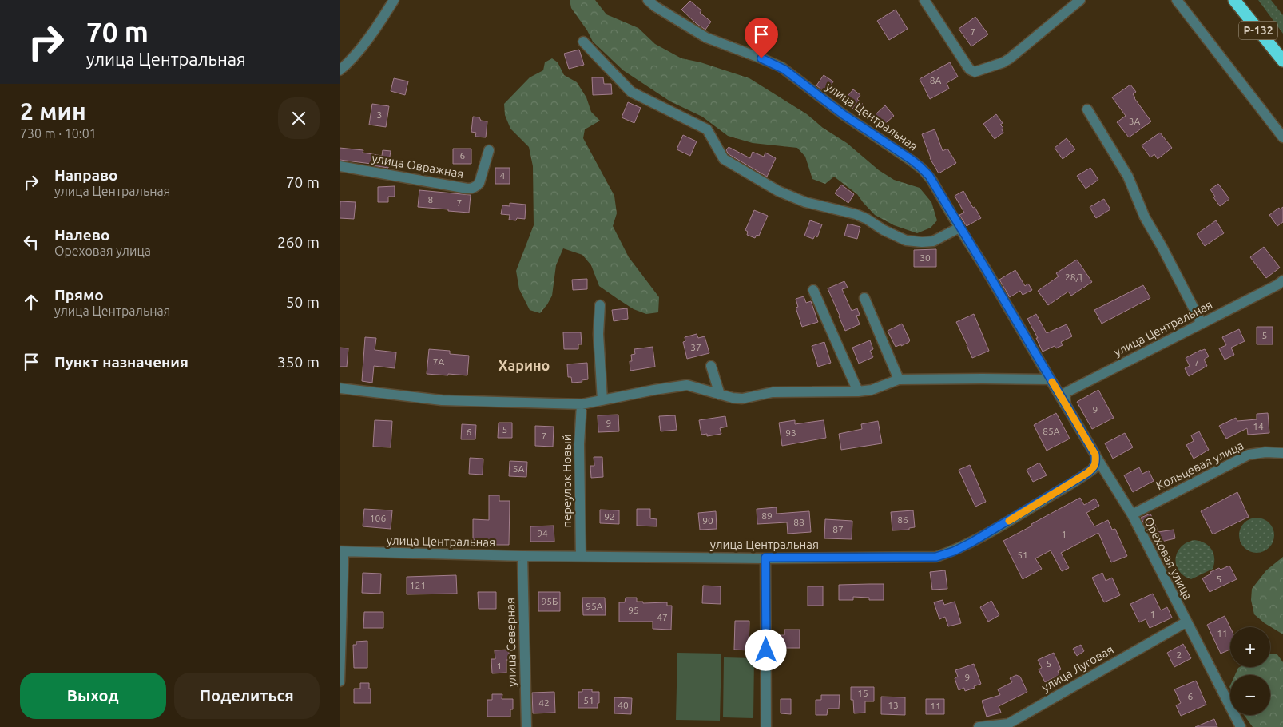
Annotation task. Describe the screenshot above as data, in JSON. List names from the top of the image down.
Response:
{
  "streets": {
    "highway": ["Р-132"],
    "street": [
      "улица Центральная",
      "улица Овражная",
      "Кольцевая улица",
      "переулок Новый",
      "Ореховая улица",
      "улица Луговая"
    ]
  },
  "crossings": [
    ["улица Центральная", "переулок Новый"],
    ["улица Центральная", "Ореховая улица"],
    ["Кольцевая улица", "Ореховая улица"],
    ["Ореховая улица", "улица Луговая"]
  ],
  "districts": ["Харино"],
  "house_numbers": [
    "7",
    "8А",
    "3",
    "3А",
    "6",
    "4",
    "8",
    "7",
    "30",
    "28Д",
    "5",
    "37",
    "7А",
    "7",
    "9",
    "9",
    "14",
    "5",
    "85А",
    "6",
    "93",
    "7",
    "5А",
    "89",
    "92",
    "106",
    "86",
    "90",
    "88",
    "87",
    "94",
    "1",
    "51",
    "5",
    "121",
    "95Б",
    "95А",
    "95",
    "1",
    "47",
    "11",
    "2",
    "5",
    "1",
    "9",
    "15",
    "6",
    "51",
    "42",
    "40",
    "13",
    "11"
  ],
  "page": {
    "turn": ["70 m", "улица Центральная"],
    "heading": ["2 мин", "730 m · 10:01"],
    "list": [
      {
        "name": "Направо",
        "note": "улица Центральная",
        "value": "70 m"
      },
      {
        "name": "Налево",
        "note": "Ореховая улица",
        "value": "260 m"
      },
      {
        "name": "Прямо",
        "note": "улица Центральная",
        "value": "50 m"
      },
      {
        "name": "Пункт назначения",
        "value": "350 m"
      }
    ],
    "map_buttons": ["+", "−"],
    "buttons": ["Выход", "Поделиться"]
  }
}
